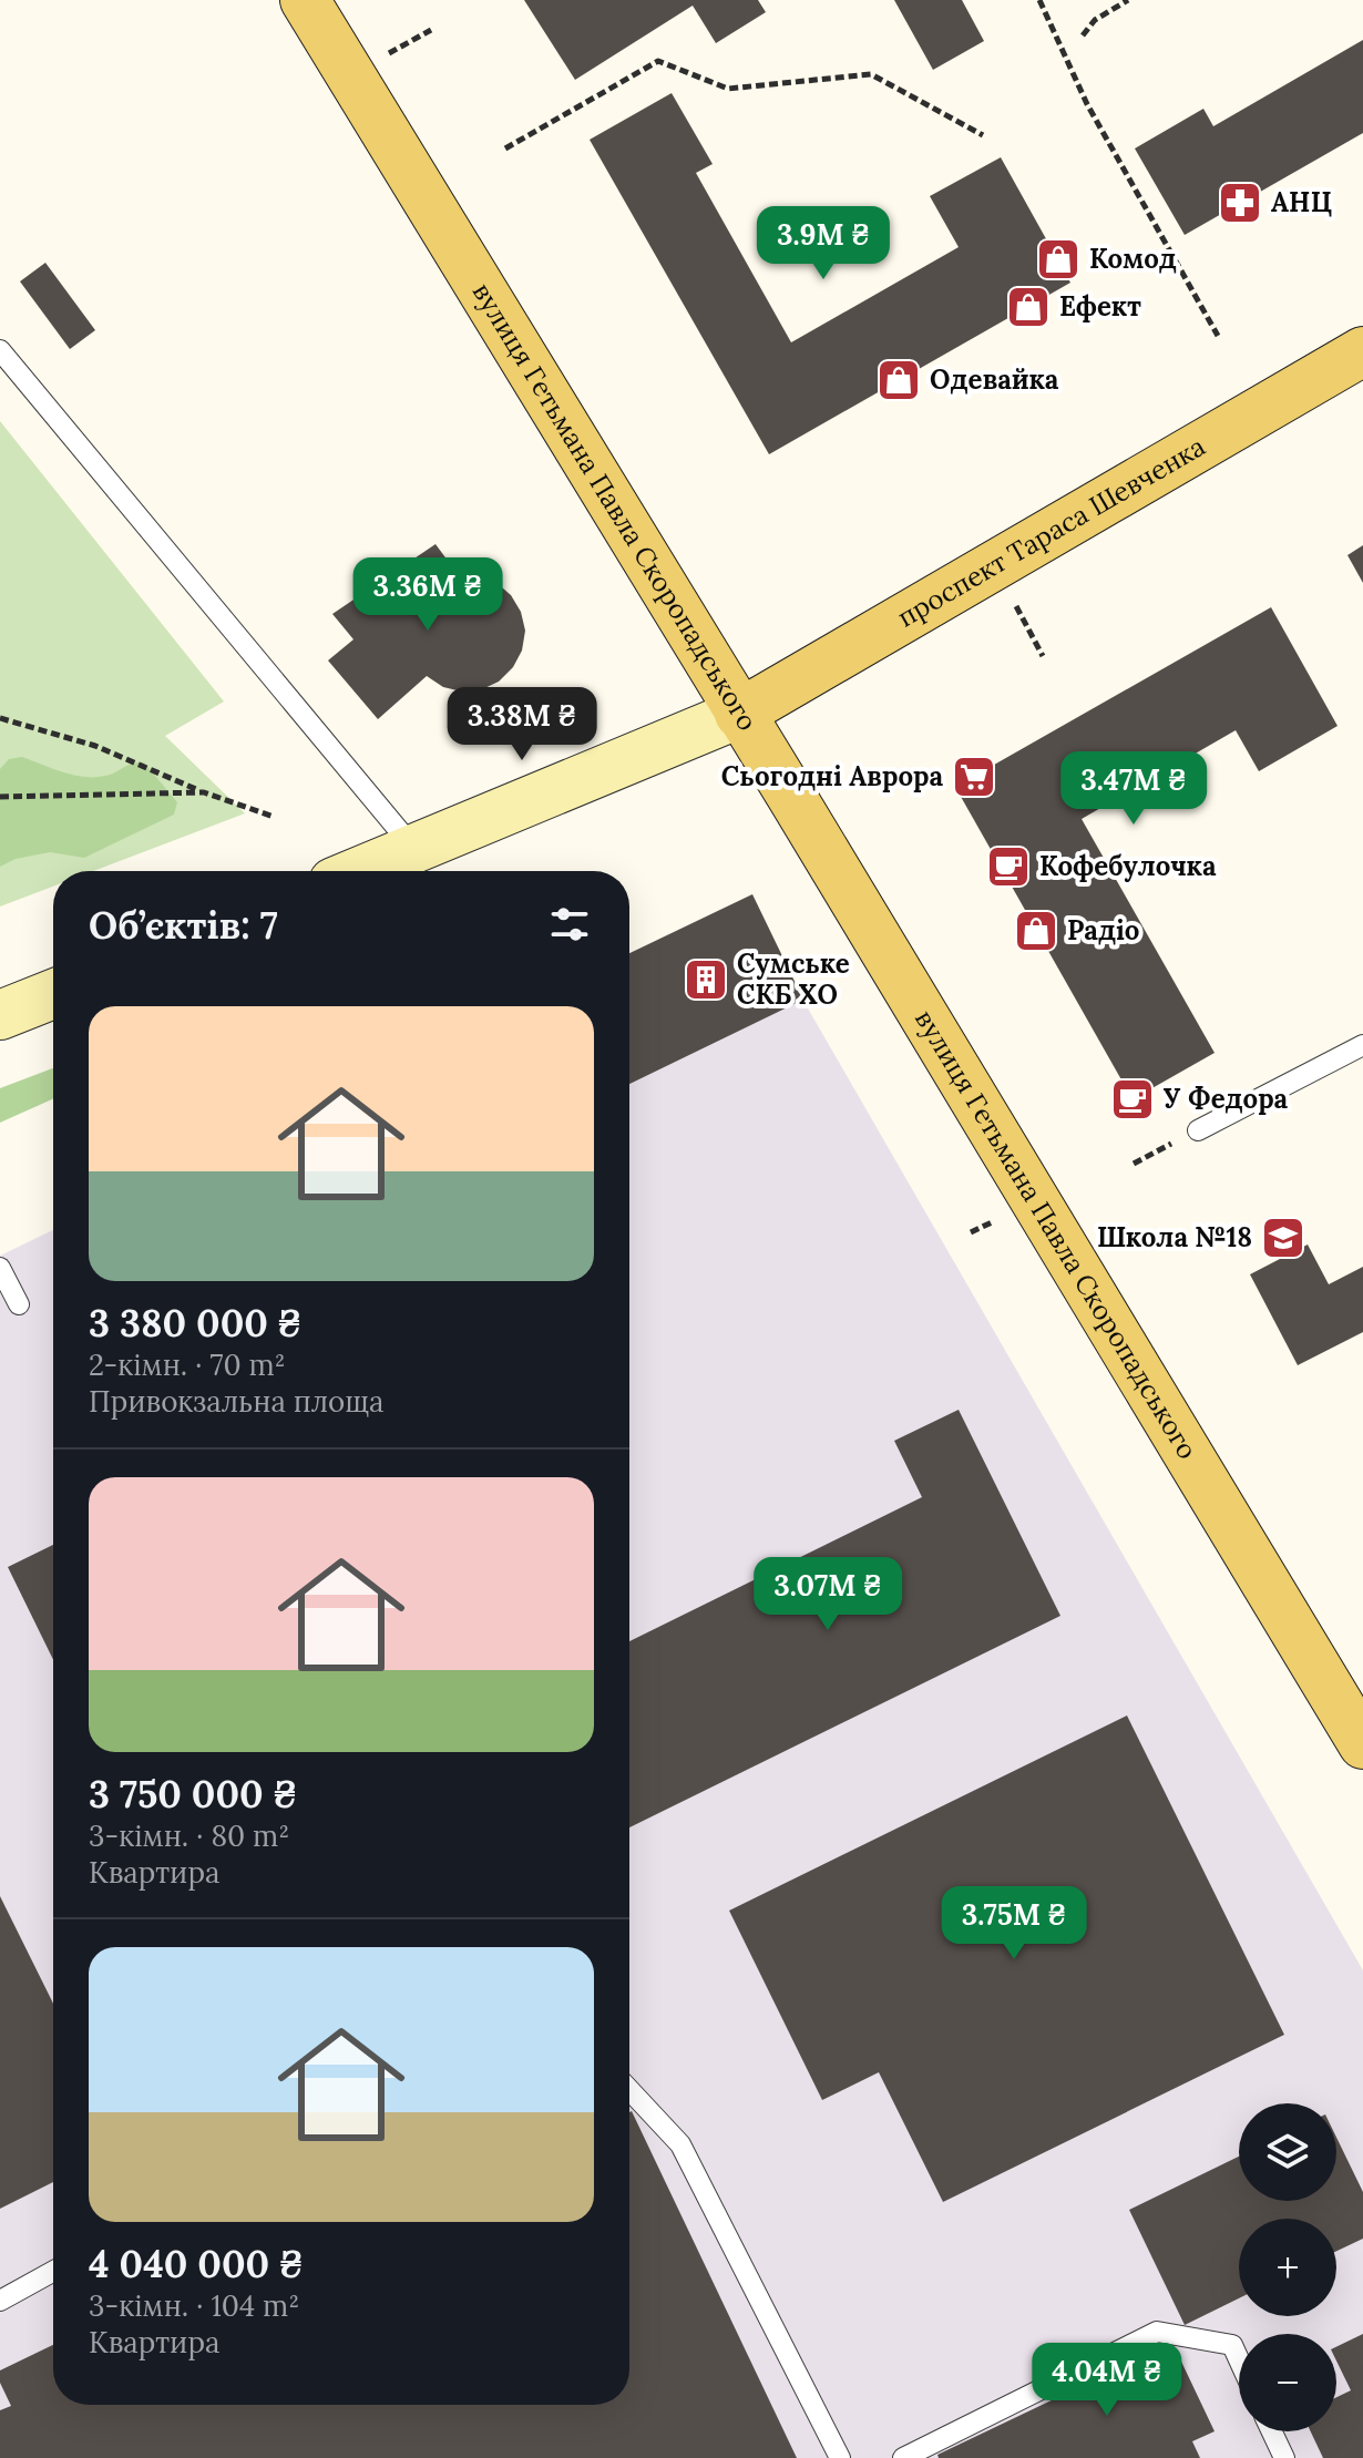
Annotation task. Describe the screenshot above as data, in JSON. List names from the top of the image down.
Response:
{
  "streets": {
    "main road": ["вулиця Гетьмана Павла Скоропадського", "проспект Тараса Шевченка"]
  },
  "crossings": [
    ["вулиця Гетьмана Павла Скоропадського", "проспект Тараса Шевченка"]
  ],
  "places": {
    "pharmacy": ["АНЦ"],
    "shop": [
      "Комод",
      "Ефект",
      "Одевайка",
      "Радіо"
    ],
    "supermarket": ["Сьогодні Аврора"],
    "cafe": ["Кофебулочка", "У Федора"],
    "building": ["Сумське СКБ ХО"],
    "school or university": ["Школа №18"]
  },
  "page": {
    "price": [
      "3.9M ₴",
      "3.36M ₴",
      "3.38M ₴",
      "3.47M ₴",
      "3.07M ₴",
      "3.75M ₴",
      "4.04M ₴"
    ],
    "heading": "Об’єктів: 7",
    "list": [
      {
        "name": "3 380 000 ₴",
        "note": "2-кімн. · 70 m² · Привокзальна площа"
      },
      {
        "name": "3 750 000 ₴",
        "note": "3-кімн. · 80 m² · Квартира"
      },
      {
        "name": "4 040 000 ₴",
        "note": "3-кімн. · 104 m² · Квартира"
      }
    ],
    "map_buttons": ["+", "−"]
  }
}
